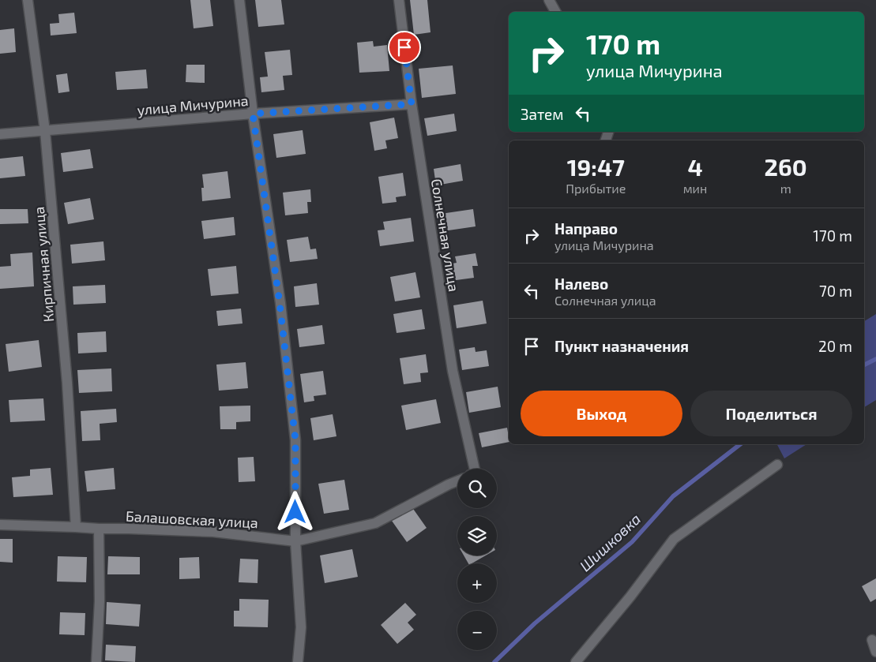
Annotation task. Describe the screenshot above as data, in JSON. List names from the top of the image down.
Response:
{
  "streets": {
    "street": [
      "улица Мичурина",
      "Солнечная улица",
      "Кирпичная улица",
      "Балашовская улица"
    ]
  },
  "crossings": [
    ["улица Мичурина", "Солнечная улица"],
    ["улица Мичурина", "Кирпичная улица"],
    ["Кирпичная улица", "Балашовская улица"]
  ],
  "water": ["Шишковка"],
  "page": {
    "turn": ["170 m", "улица Мичурина"],
    "then": "Затем",
    "eta": [
      "19:47",
      "Прибытие",
      "4",
      "мин",
      "260",
      "m"
    ],
    "list": [
      {
        "name": "Направо",
        "note": "улица Мичурина",
        "value": "170 m"
      },
      {
        "name": "Налево",
        "note": "Солнечная улица",
        "value": "70 m"
      },
      {
        "name": "Пункт назначения",
        "value": "20 m"
      }
    ],
    "buttons": ["Выход", "Поделиться"],
    "map_buttons": ["+", "−"]
  }
}
